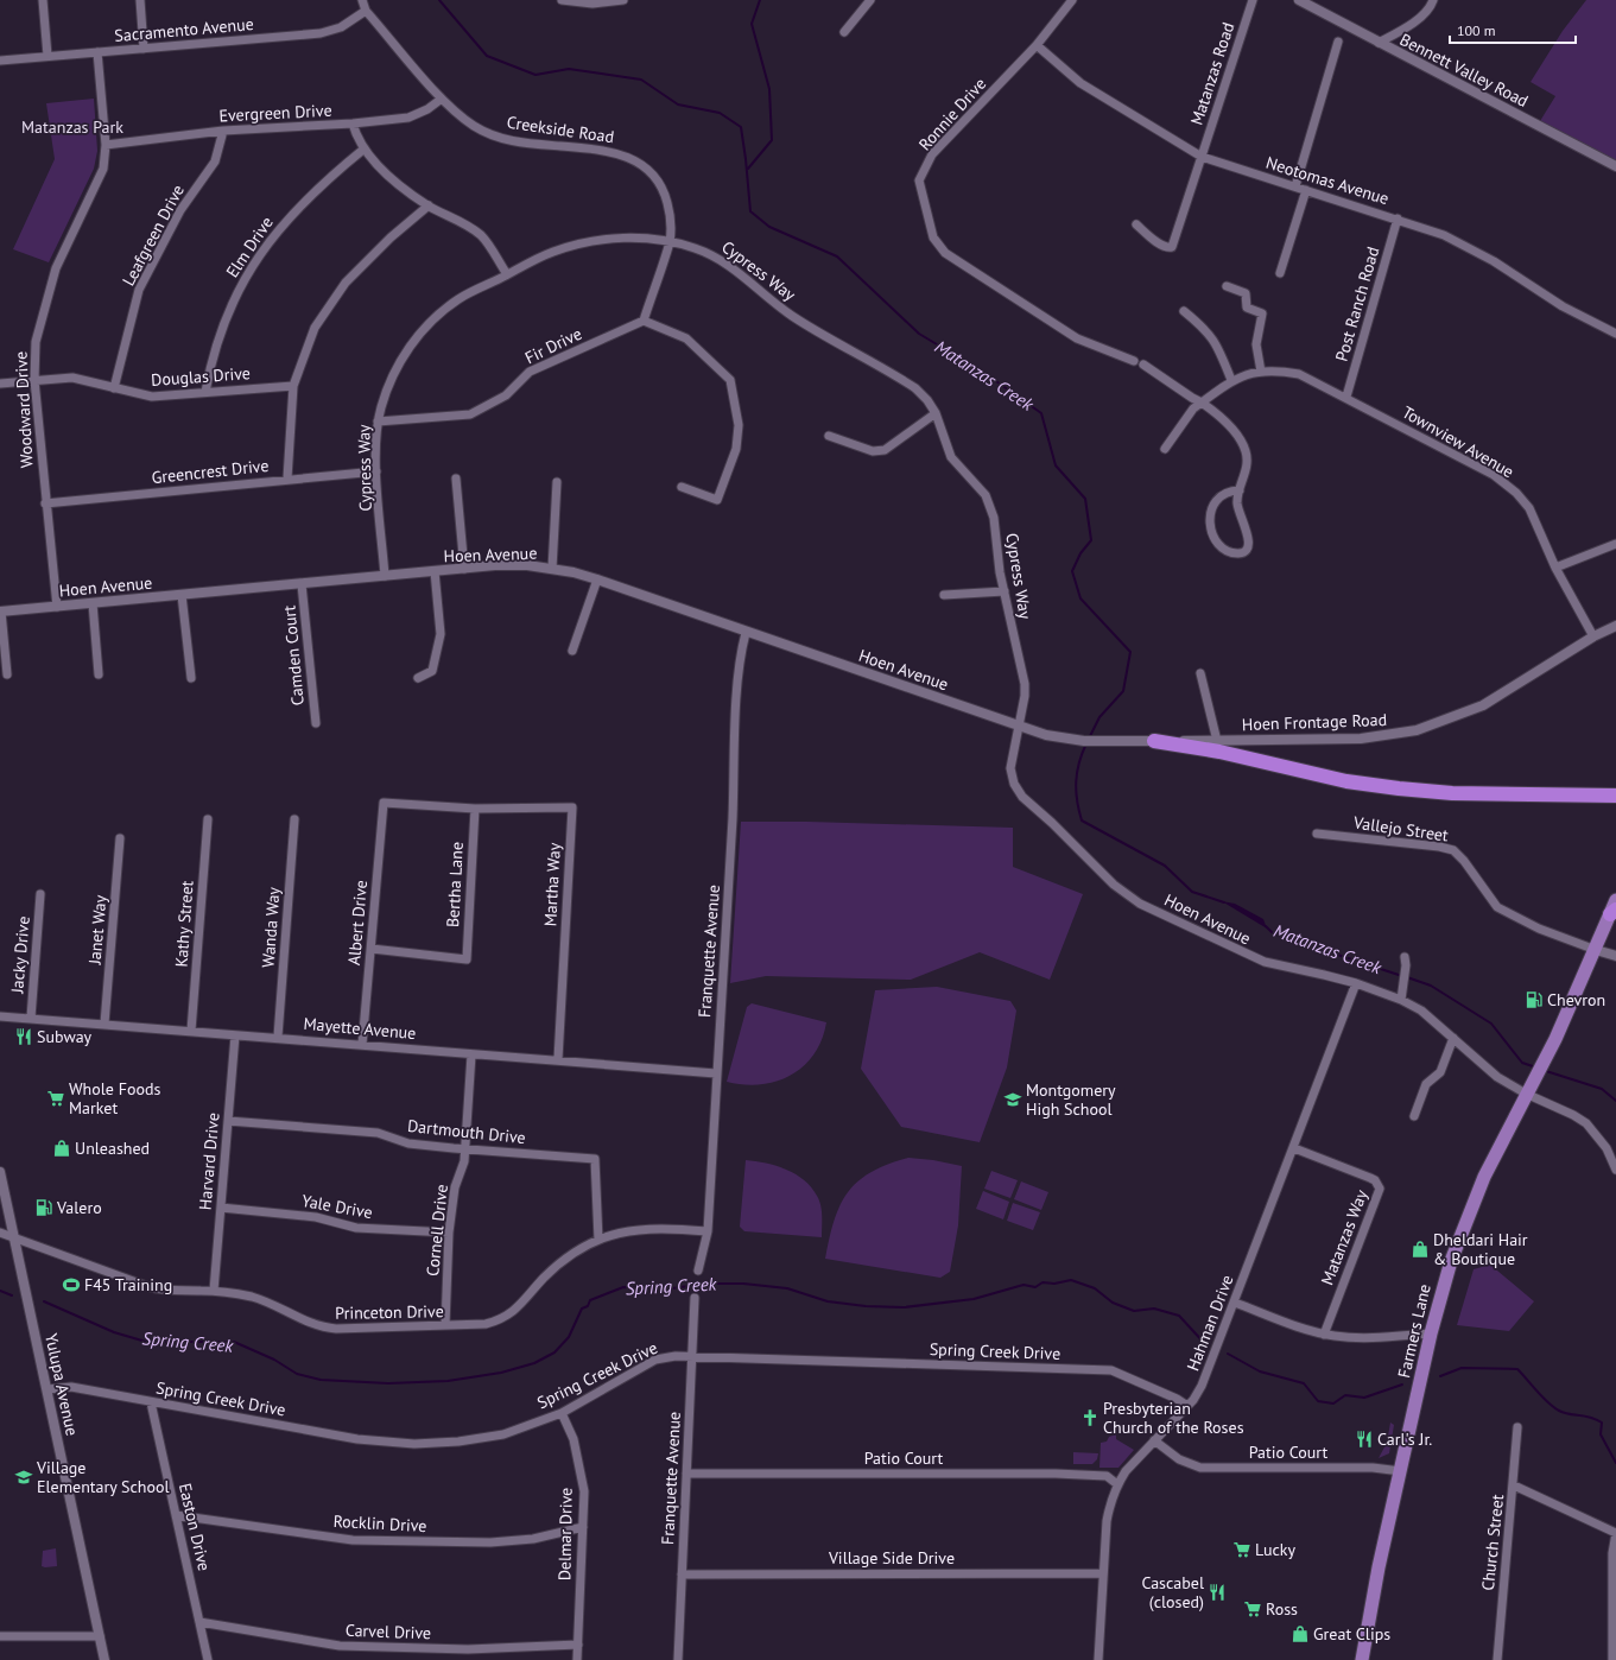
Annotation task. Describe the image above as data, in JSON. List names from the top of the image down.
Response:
{
  "streets": {
    "main road": ["Farmers Lane"],
    "street": [
      "Sacramento Avenue",
      "Bennett Valley Road",
      "Matanzas Road",
      "Evergreen Drive",
      "Ronnie Drive",
      "Creekside Road",
      "Neotomas Avenue",
      "Leafgreen Drive",
      "Elm Drive",
      "Cypress Way",
      "Post Ranch Road",
      "Fir Drive",
      "Douglas Drive",
      "Woodward Drive",
      "Townview Avenue",
      "Greencrest Drive",
      "Hoen Avenue",
      "Camden Court",
      "Hoen Frontage Road",
      "Vallejo Street",
      "Bertha Lane",
      "Martha Way",
      "Albert Drive",
      "Kathy Street",
      "Wanda Way",
      "Janet Way",
      "Franquette Avenue",
      "Jacky Drive",
      "Mayette Avenue",
      "Dartmouth Drive",
      "Harvard Drive",
      "Yale Drive",
      "Cornell Drive",
      "Matanzas Way",
      "Princeton Drive",
      "Hahman Drive",
      "Spring Creek Drive",
      "Yulupa Avenue",
      "Patio Court",
      "Rocklin Drive",
      "Easton Drive",
      "Delmar Drive",
      "Church Street",
      "Village Side Drive",
      "Carvel Drive"
    ]
  },
  "crossings": [
    ["Sacramento Avenue", "Creekside Road"],
    ["Sacramento Avenue", "Woodward Drive"],
    ["Matanzas Road", "Neotomas Avenue"],
    ["Evergreen Drive", "Creekside Road"],
    ["Evergreen Drive", "Leafgreen Drive"],
    ["Evergreen Drive", "Woodward Drive"],
    ["Ronnie Drive", "Neotomas Avenue"],
    ["Creekside Road", "Cypress Way"],
    ["Creekside Road", "Fir Drive"],
    ["Neotomas Avenue", "Post Ranch Road"],
    ["Leafgreen Drive", "Douglas Drive"],
    ["Elm Drive", "Douglas Drive"],
    ["Cypress Way", "Fir Drive"],
    ["Cypress Way", "Greencrest Drive"],
    ["Cypress Way", "Hoen Avenue"],
    ["Cypress Way", "Hoen Frontage Road"],
    ["Post Ranch Road", "Townview Avenue"],
    ["Douglas Drive", "Woodward Drive"],
    ["Woodward Drive", "Greencrest Drive"],
    ["Woodward Drive", "Hoen Avenue"],
    ["Townview Avenue", "Hoen Frontage Road"],
    ["Hoen Avenue", "Camden Court"],
    ["Hoen Avenue", "Hoen Frontage Road"],
    ["Hoen Avenue", "Franquette Avenue"],
    ["Hoen Avenue", "Hahman Drive"],
    ["Hoen Avenue", "Farmers Lane"],
    ["Vallejo Street", "Farmers Lane"],
    ["Bertha Lane", "Martha Way"],
    ["Bertha Lane", "Albert Drive"],
    ["Martha Way", "Albert Drive"],
    ["Martha Way", "Mayette Avenue"],
    ["Albert Drive", "Mayette Avenue"],
    ["Kathy Street", "Mayette Avenue"],
    ["Wanda Way", "Mayette Avenue"],
    ["Janet Way", "Mayette Avenue"],
    ["Franquette Avenue", "Mayette Avenue"],
    ["Franquette Avenue", "Princeton Drive"],
    ["Franquette Avenue", "Spring Creek Drive"],
    ["Franquette Avenue", "Patio Court"],
    ["Franquette Avenue", "Village Side Drive"],
    ["Jacky Drive", "Mayette Avenue"],
    ["Mayette Avenue", "Harvard Drive"],
    ["Mayette Avenue", "Cornell Drive"],
    ["Dartmouth Drive", "Harvard Drive"],
    ["Dartmouth Drive", "Cornell Drive"],
    ["Dartmouth Drive", "Princeton Drive"],
    ["Harvard Drive", "Yale Drive"],
    ["Harvard Drive", "Princeton Drive"],
    ["Yale Drive", "Cornell Drive"],
    ["Cornell Drive", "Princeton Drive"],
    ["Matanzas Way", "Hahman Drive"],
    ["Princeton Drive", "Yulupa Avenue"],
    ["Hahman Drive", "Spring Creek Drive"],
    ["Hahman Drive", "Patio Court"],
    ["Hahman Drive", "Village Side Drive"],
    ["Farmers Lane", "Patio Court"],
    ["Spring Creek Drive", "Yulupa Avenue"],
    ["Spring Creek Drive", "Easton Drive"],
    ["Spring Creek Drive", "Delmar Drive"],
    ["Rocklin Drive", "Easton Drive"],
    ["Rocklin Drive", "Delmar Drive"],
    ["Easton Drive", "Carvel Drive"],
    ["Delmar Drive", "Carvel Drive"]
  ],
  "water": ["Matanzas Creek", "Spring Creek"],
  "parks": ["Matanzas Park"],
  "places": {
    "fuel station": ["Chevron", "Valero"],
    "restaurant": ["Subway", "Carl's Jr.", "Cascabel (closed)"],
    "supermarket": ["Whole Foods Market", "Lucky", "Ross"],
    "school or university": ["Montgomery High School", "Village Elementary School"],
    "shop": ["Unleashed", "Dheldari Hair & Boutique", "Great Clips"],
    "sports": ["F45 Training"],
    "church": ["Presbyterian Church of the Roses"]
  },
  "scale_bar": "100 m"
}
